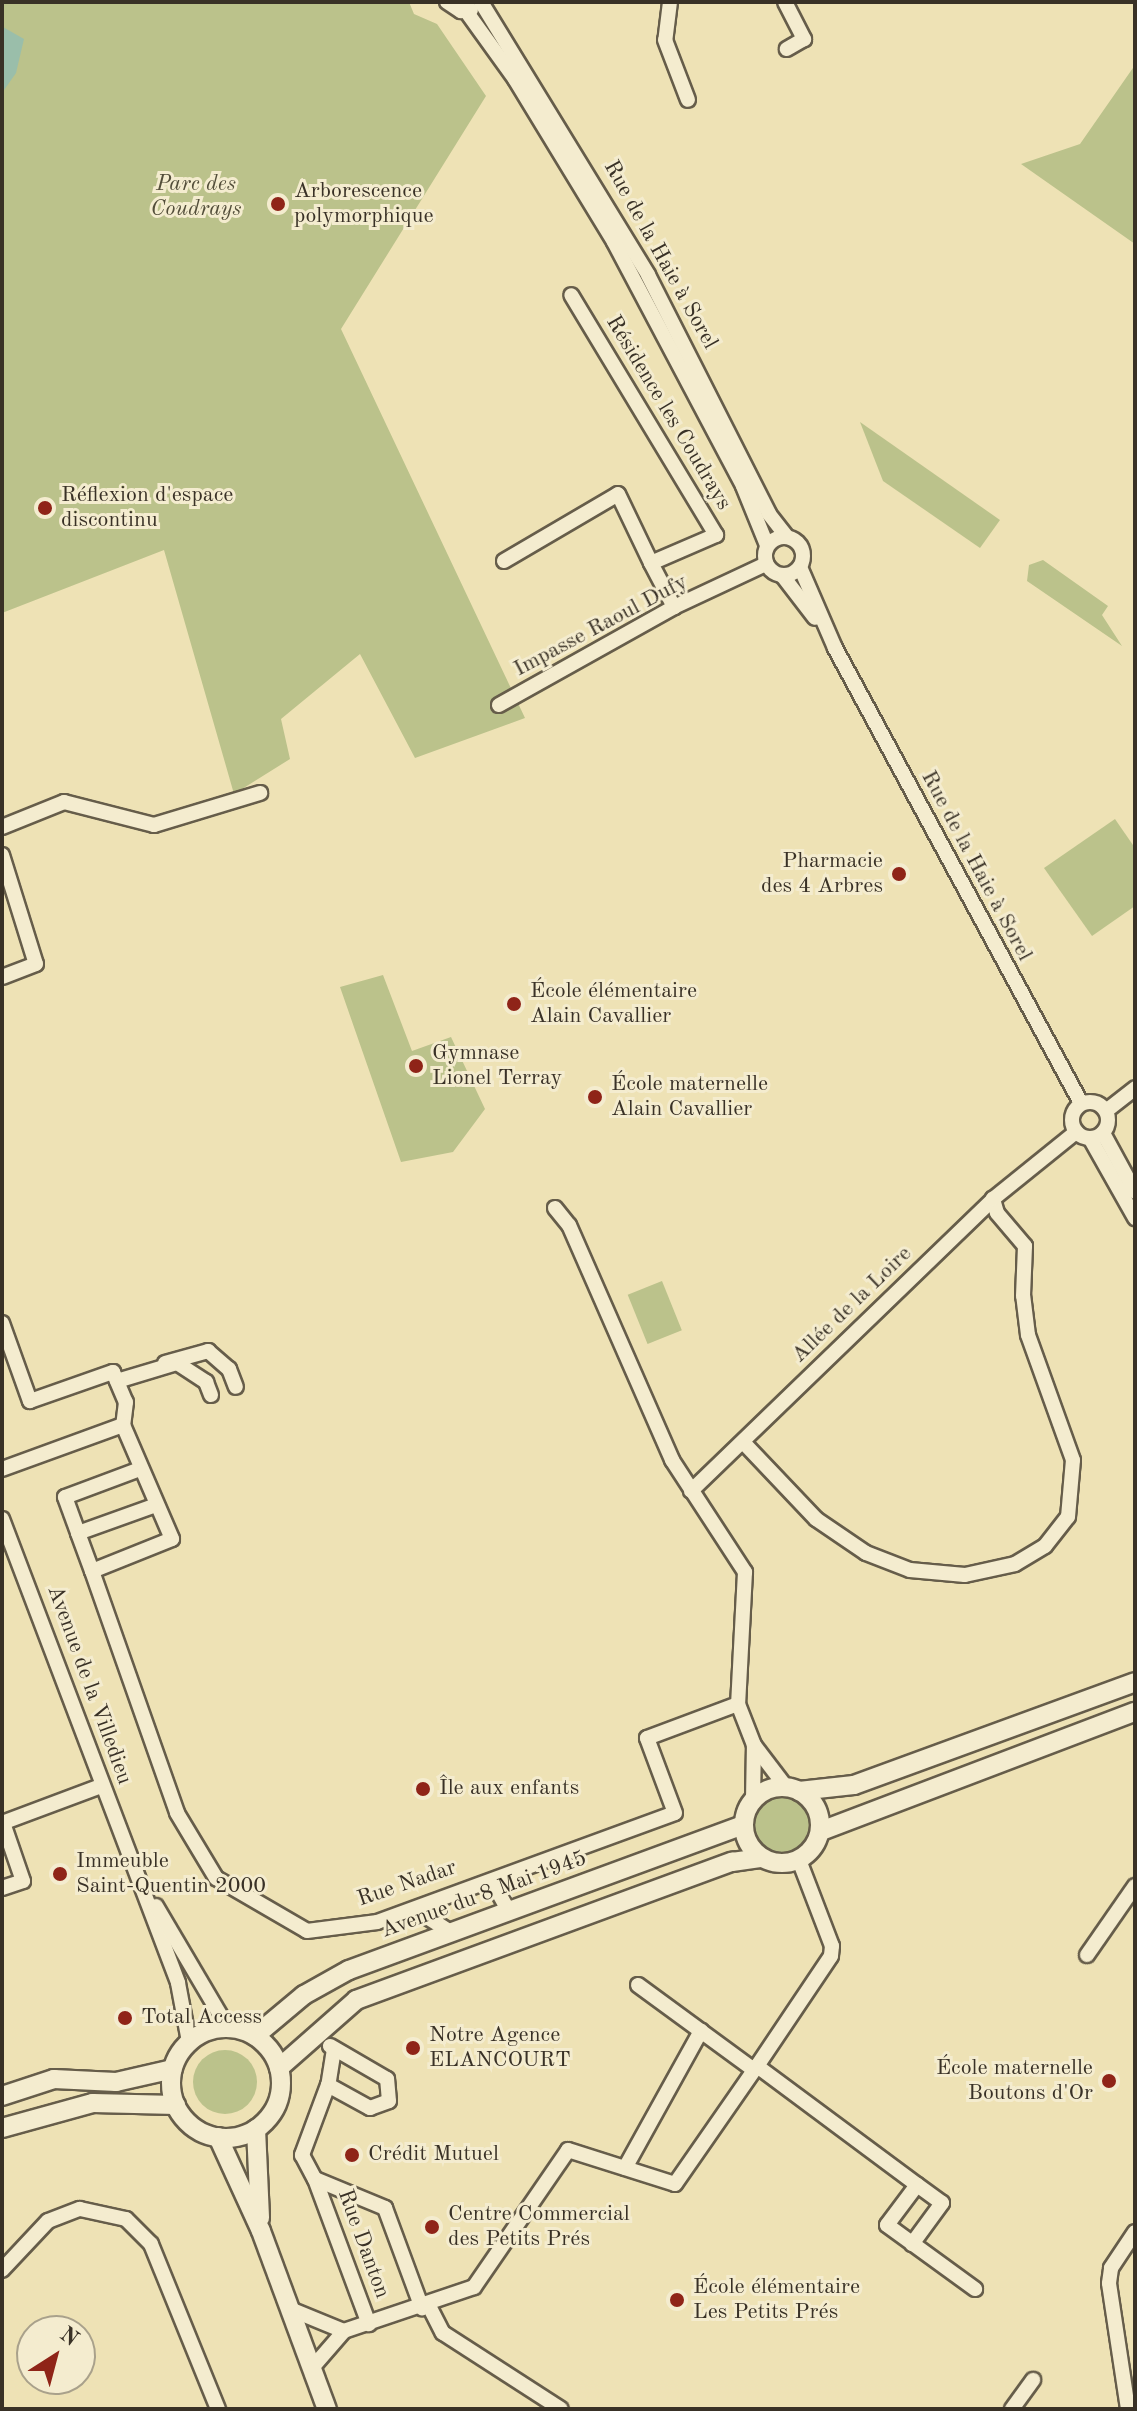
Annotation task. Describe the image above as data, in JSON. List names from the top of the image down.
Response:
{
  "streets": {
    "street": [
      "Rue de la Haie à Sorel",
      "Résidence les Coudrays",
      "Impasse Raoul Dufy",
      "Allée de la Loire",
      "Avenue de la Villedieu",
      "Rue Nadar",
      "Avenue du 8 Mai 1945",
      "Rue Danton"
    ]
  },
  "crossings": [
    ["Rue de la Haie à Sorel", "Impasse Raoul Dufy"],
    ["Avenue de la Villedieu", "Avenue du 8 Mai 1945"]
  ],
  "parks": ["Parc des Coudrays"],
  "places": [
    "Arborescence polymorphique",
    "Réflexion d'espace discontinu",
    "Pharmacie des 4 Arbres",
    "École élémentaire Alain Cavallier",
    "Gymnase Lionel Terray",
    "École maternelle Alain Cavallier",
    "Île aux enfants",
    "Immeuble Saint-Quentin 2000",
    "Total Access",
    "Notre Agence ELANCOURT",
    "École maternelle Boutons d'Or",
    "Crédit Mutuel",
    "Centre Commercial des Petits Prés",
    "École élémentaire Les Petits Prés"
  ],
  "north": "top right"
}
